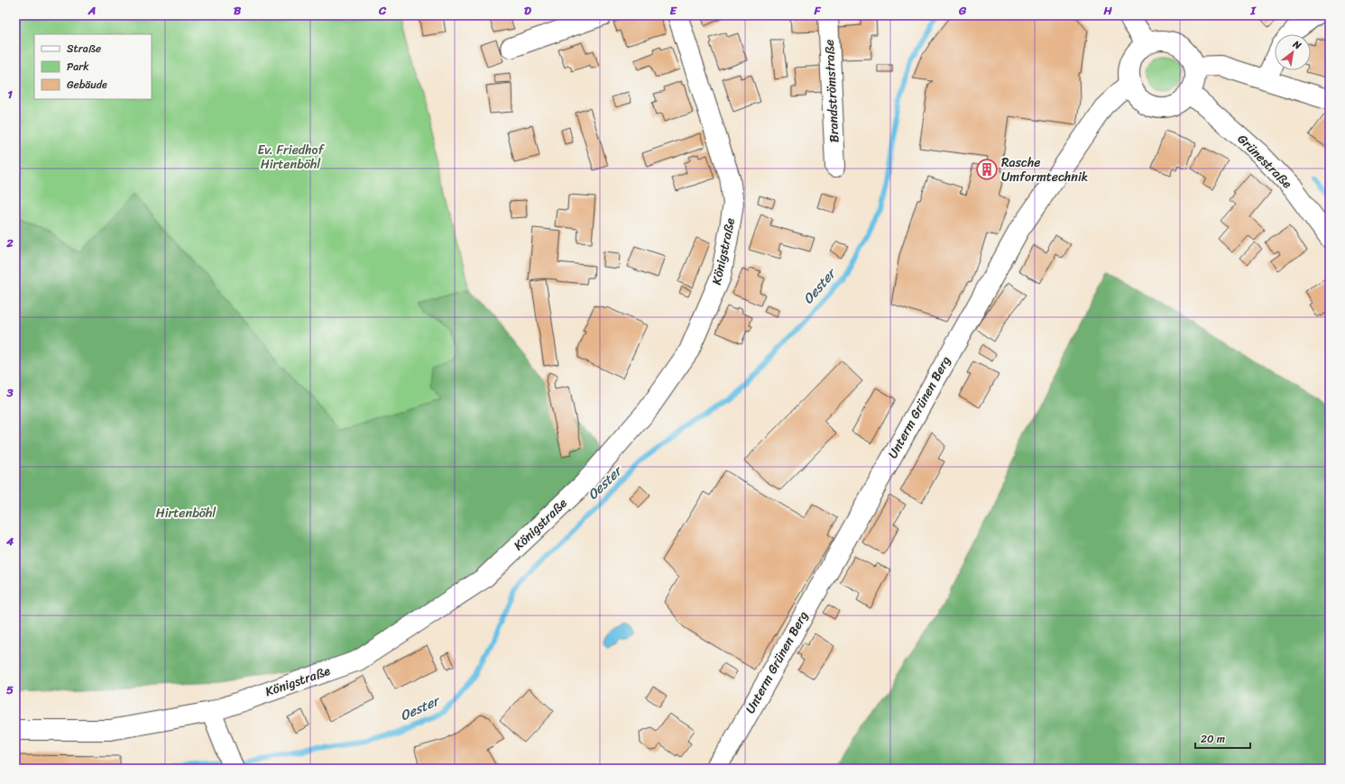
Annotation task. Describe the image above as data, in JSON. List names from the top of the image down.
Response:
{
  "streets": {
    "street": [
      "Brandströmstraße",
      "Grünestraße",
      "Königstraße",
      "Unterm Grünen Berg"
    ]
  },
  "crossings": [
    ["Grünestraße", "Unterm Grünen Berg"]
  ],
  "water": ["Oester"],
  "parks": ["Ev. Friedhof Hirtenböhl", "Hirtenböhl"],
  "places": {
    "building": ["Rasche Umformtechnik"]
  },
  "legend": ["Straße", "Park", "Gebäude"],
  "scale_bar": "20 m",
  "north": "top right",
  "grid": {
    "columns": [
      "A",
      "B",
      "C",
      "D",
      "E",
      "F",
      "G",
      "H",
      "I"
    ],
    "rows": [
      "1",
      "2",
      "3",
      "4",
      "5"
    ]
  }
}
